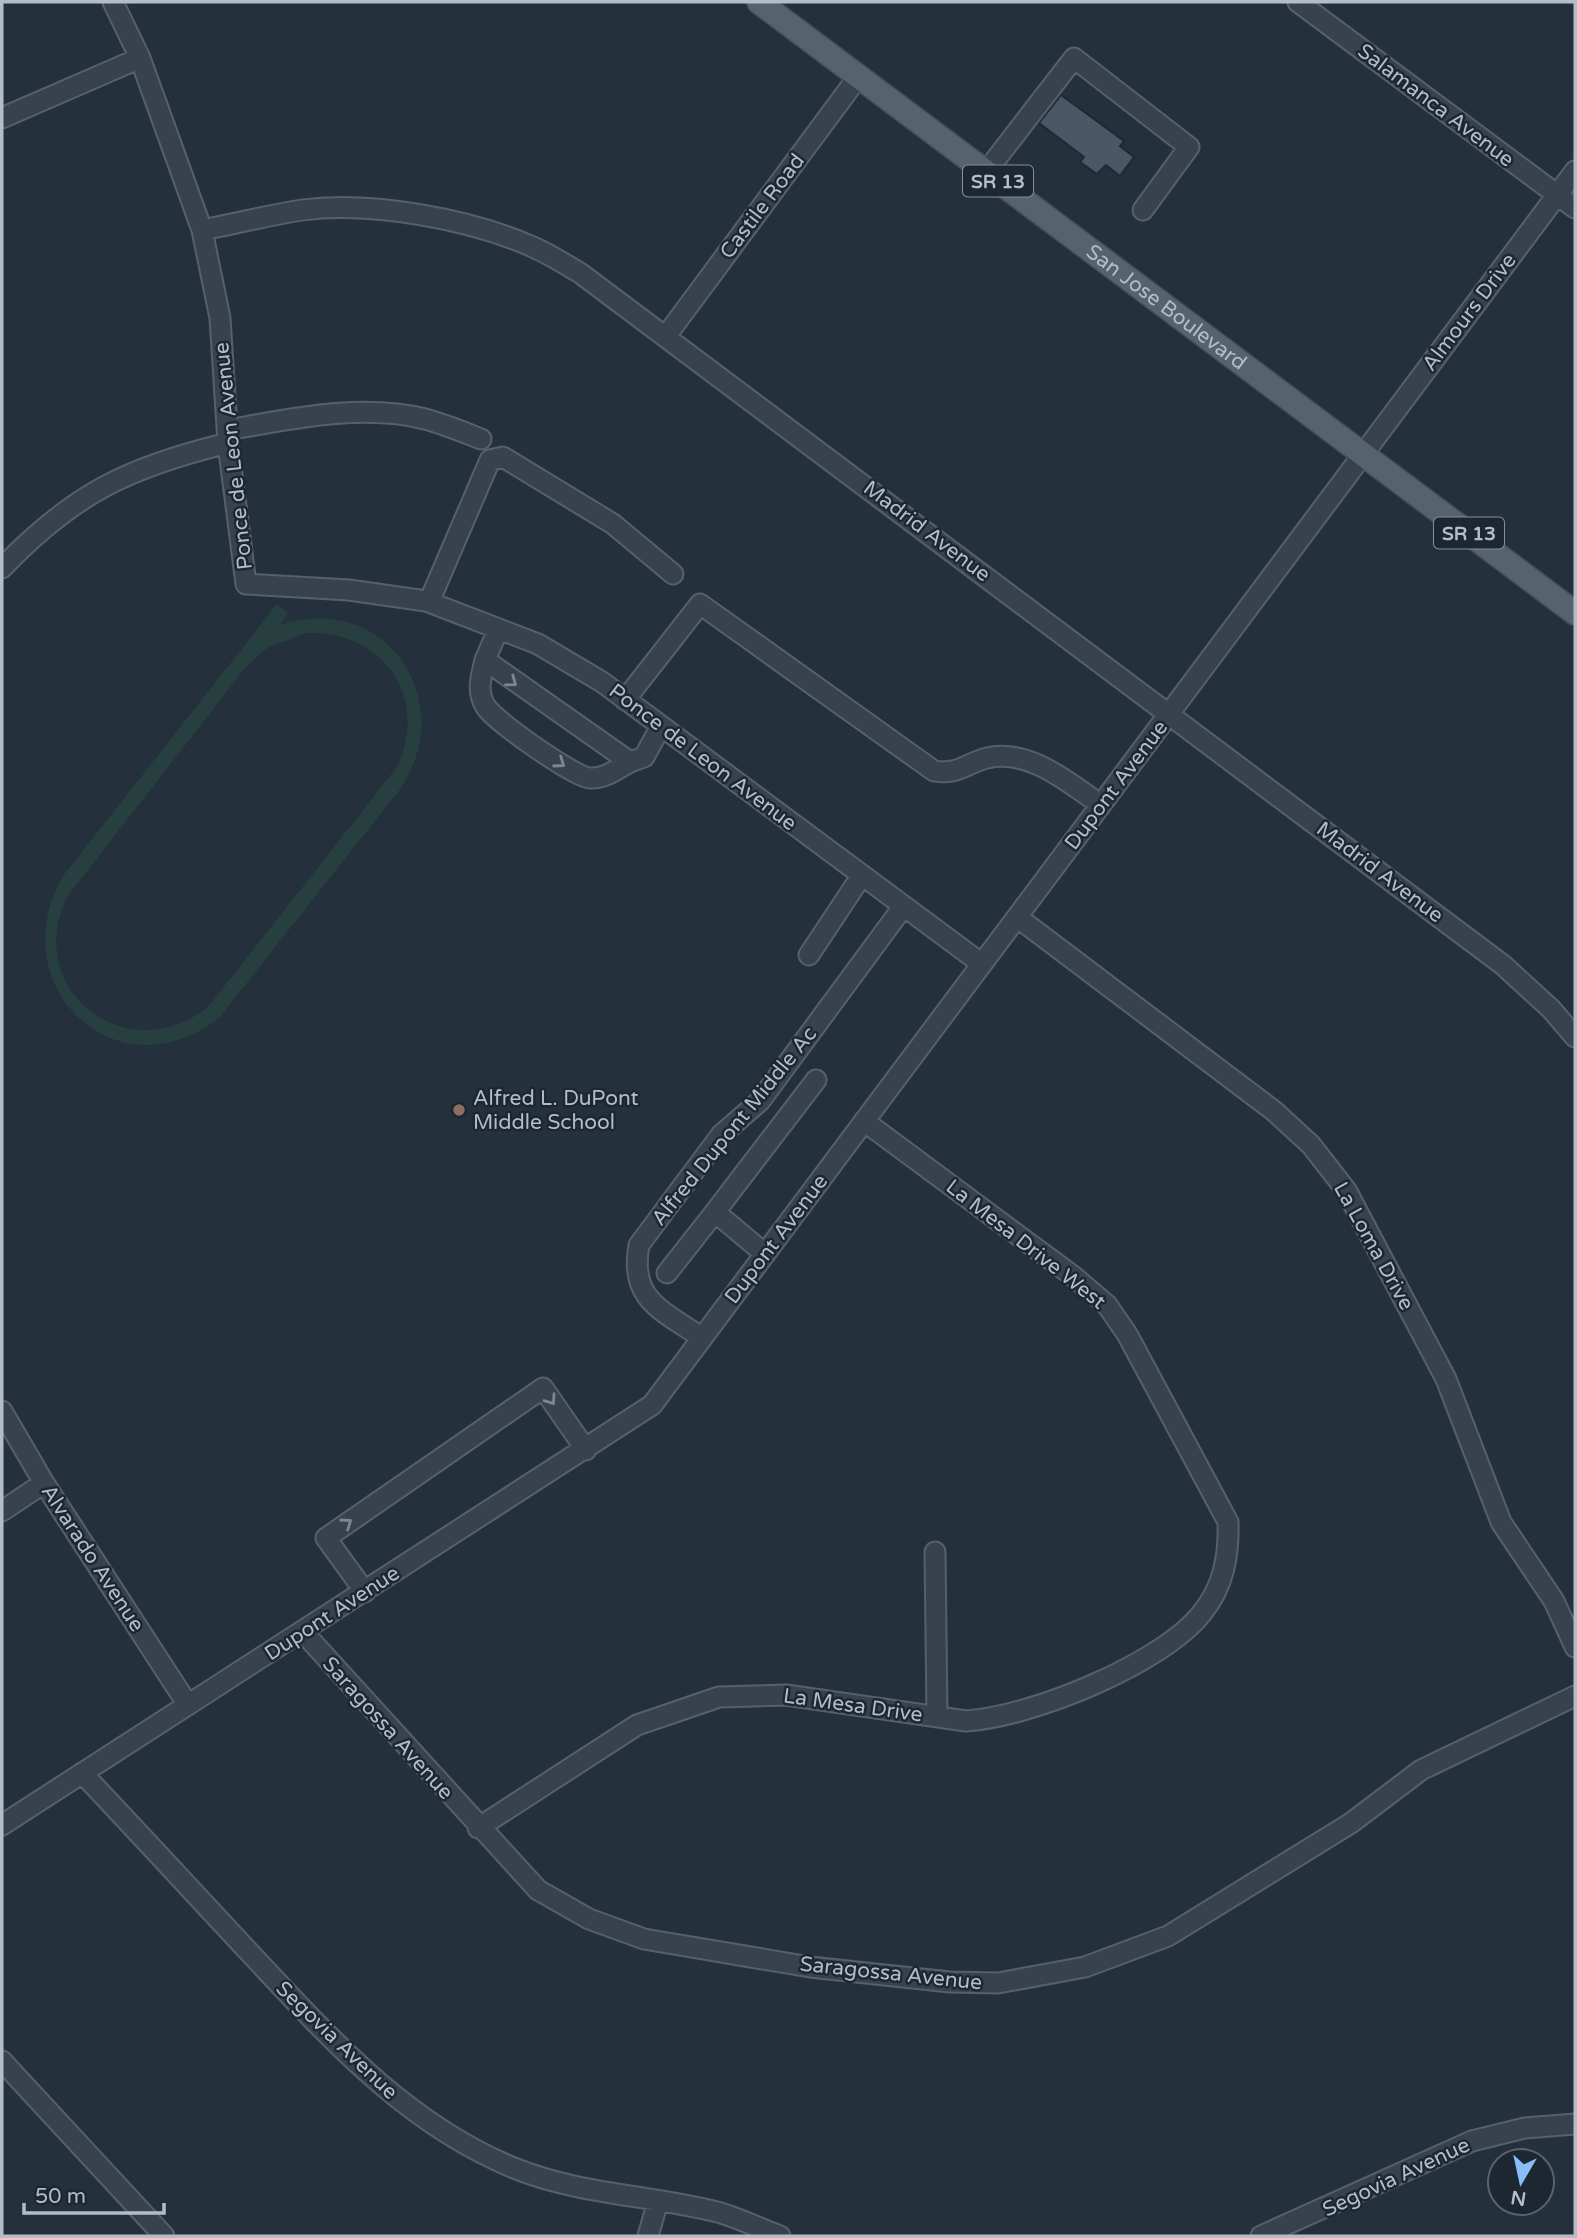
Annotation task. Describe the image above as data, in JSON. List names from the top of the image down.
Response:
{
  "streets": {
    "main road": ["SR 13", "San Jose Boulevard"],
    "street": [
      "Salamanca Avenue",
      "Castile Road",
      "Almours Drive",
      "Ponce de Leon Avenue",
      "Madrid Avenue",
      "Dupont Avenue",
      "Alfred Dupont Middle Ac",
      "La Mesa Drive West",
      "La Loma Drive",
      "Alvarado Avenue",
      "La Mesa Drive",
      "Saragossa Avenue",
      "Segovia Avenue"
    ]
  },
  "crossings": [
    ["Salamanca Avenue", "Almours Drive"],
    ["Castile Road", "San Jose Boulevard"],
    ["Castile Road", "Madrid Avenue"],
    ["San Jose Boulevard", "Almours Drive"],
    ["San Jose Boulevard", "Dupont Avenue"],
    ["Almours Drive", "Dupont Avenue"],
    ["Ponce de Leon Avenue", "Madrid Avenue"],
    ["Ponce de Leon Avenue", "Dupont Avenue"],
    ["Ponce de Leon Avenue", "Alfred Dupont Middle Ac"],
    ["Madrid Avenue", "Dupont Avenue"],
    ["Dupont Avenue", "Alfred Dupont Middle Ac"],
    ["Dupont Avenue", "La Mesa Drive West"],
    ["Dupont Avenue", "La Loma Drive"],
    ["Dupont Avenue", "Alvarado Avenue"],
    ["Dupont Avenue", "Saragossa Avenue"],
    ["Dupont Avenue", "Segovia Avenue"],
    ["La Mesa Drive West", "La Mesa Drive"],
    ["La Mesa Drive", "Saragossa Avenue"]
  ],
  "places": ["Alfred L. DuPont Middle School"],
  "scale_bar": "50 m",
  "north": "bottom"
}
